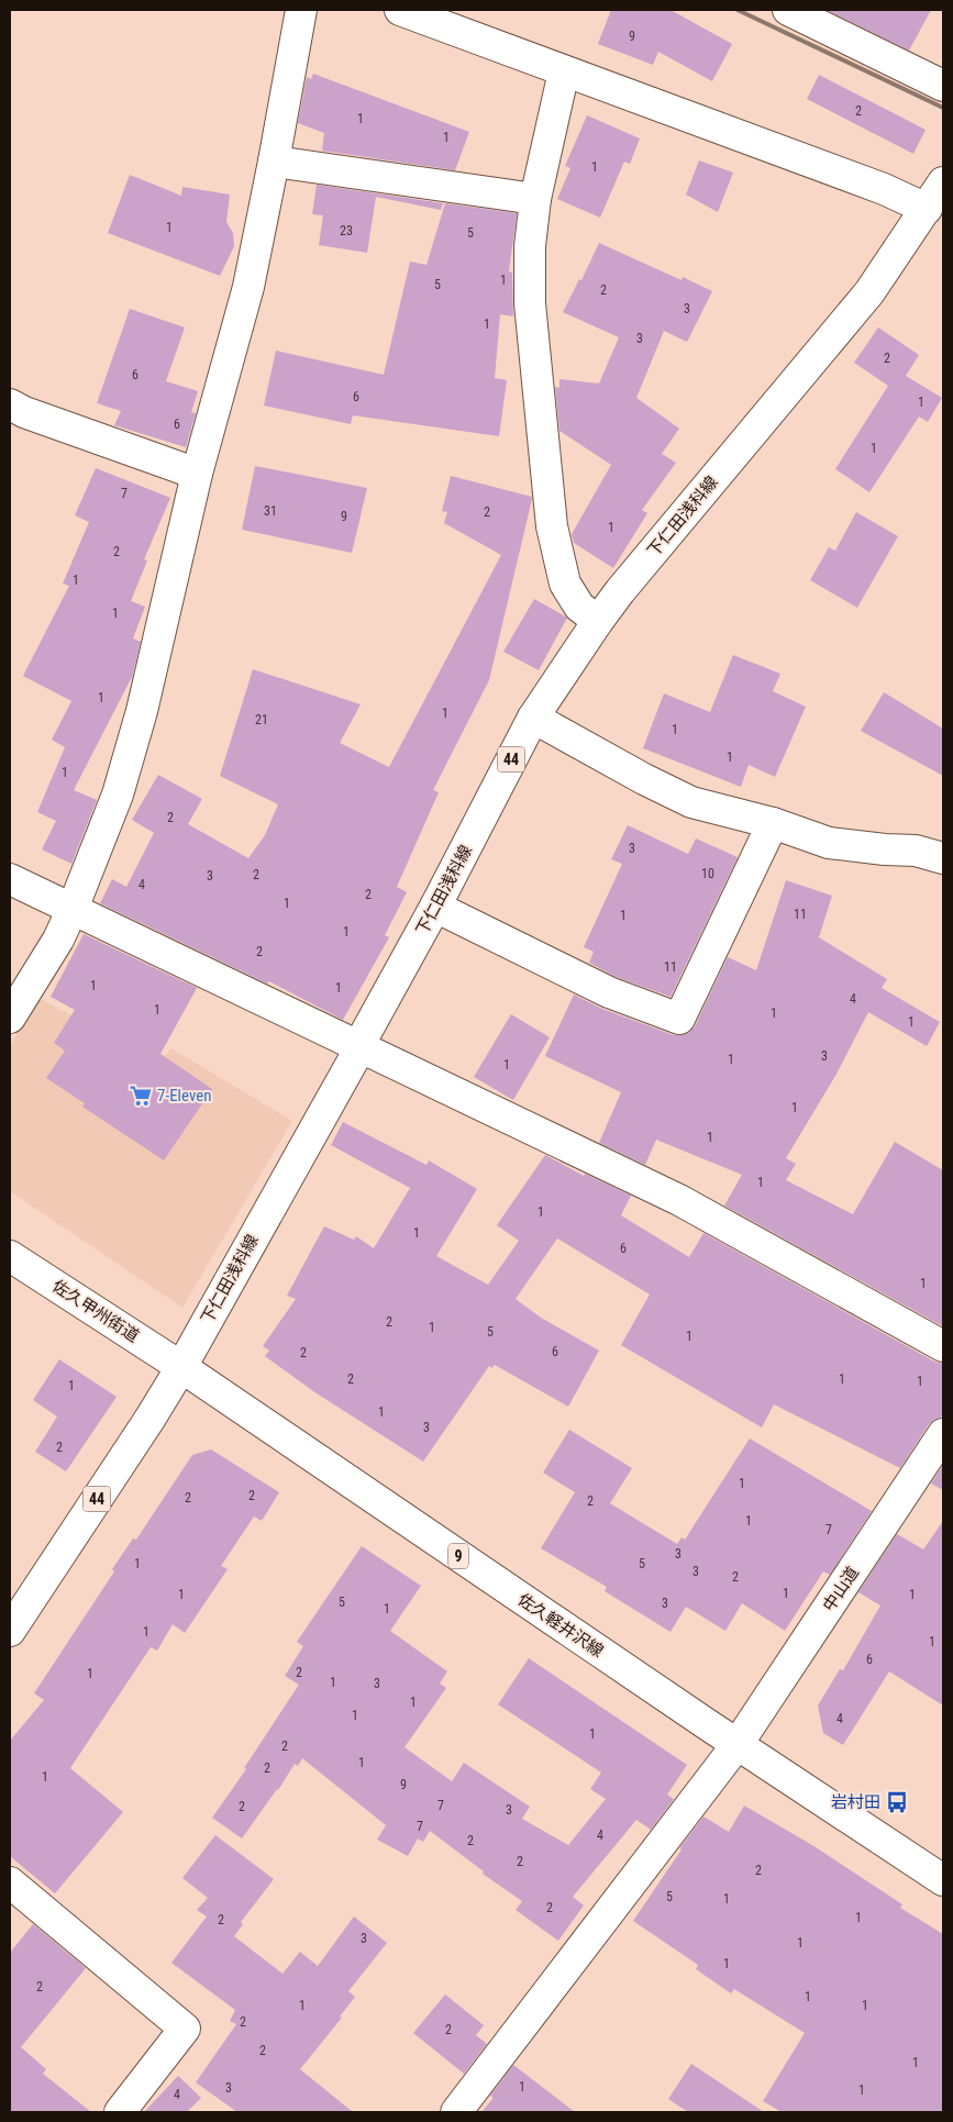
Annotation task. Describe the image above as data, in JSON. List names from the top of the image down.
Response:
{
  "streets": {
    "main road": [
      "下仁田浅科線",
      "44",
      "佐久甲州街道",
      "9",
      "中山道",
      "佐久軽井沢線"
    ]
  },
  "crossings": [
    ["下仁田浅科線", "佐久甲州街道"],
    ["下仁田浅科線", "佐久軽井沢線"],
    ["佐久甲州街道", "佐久軽井沢線"],
    ["中山道", "佐久軽井沢線"]
  ],
  "places": {
    "supermarket": ["7-Eleven"],
    "bus stop": ["岩村田"]
  },
  "house_numbers": [
    "9",
    "2",
    "1",
    "1",
    "1",
    "1",
    "23",
    "5",
    "1",
    "5",
    "2",
    "3",
    "1",
    "3",
    "2",
    "6",
    "6",
    "1",
    "6",
    "1",
    "7",
    "31",
    "2",
    "9",
    "1",
    "2",
    "1",
    "1",
    "1",
    "1",
    "21",
    "1",
    "1",
    "1",
    "2",
    "3",
    "10",
    "2",
    "3",
    "4",
    "2",
    "1",
    "11",
    "1",
    "1",
    "2",
    "11",
    "1",
    "1",
    "4",
    "1",
    "1",
    "1",
    "3",
    "1",
    "1",
    "1",
    "1",
    "1",
    "1",
    "1",
    "6",
    "1",
    "2",
    "1",
    "5",
    "1",
    "6",
    "2",
    "2",
    "1",
    "1",
    "1",
    "1",
    "3",
    "2",
    "1",
    "2",
    "2",
    "2",
    "1",
    "7",
    "3",
    "1",
    "5",
    "3",
    "2",
    "1",
    "1",
    "1",
    "5",
    "3",
    "1",
    "1",
    "1",
    "6",
    "2",
    "1",
    "1",
    "3",
    "1",
    "1",
    "4",
    "1",
    "2",
    "1",
    "2",
    "1",
    "9",
    "7",
    "2",
    "3",
    "7",
    "4",
    "2",
    "2",
    "2",
    "5",
    "1",
    "2",
    "1",
    "2",
    "3",
    "1",
    "1",
    "2",
    "1",
    "1",
    "1",
    "2",
    "2",
    "2",
    "1",
    "1",
    "3",
    "1",
    "4"
  ]
}
